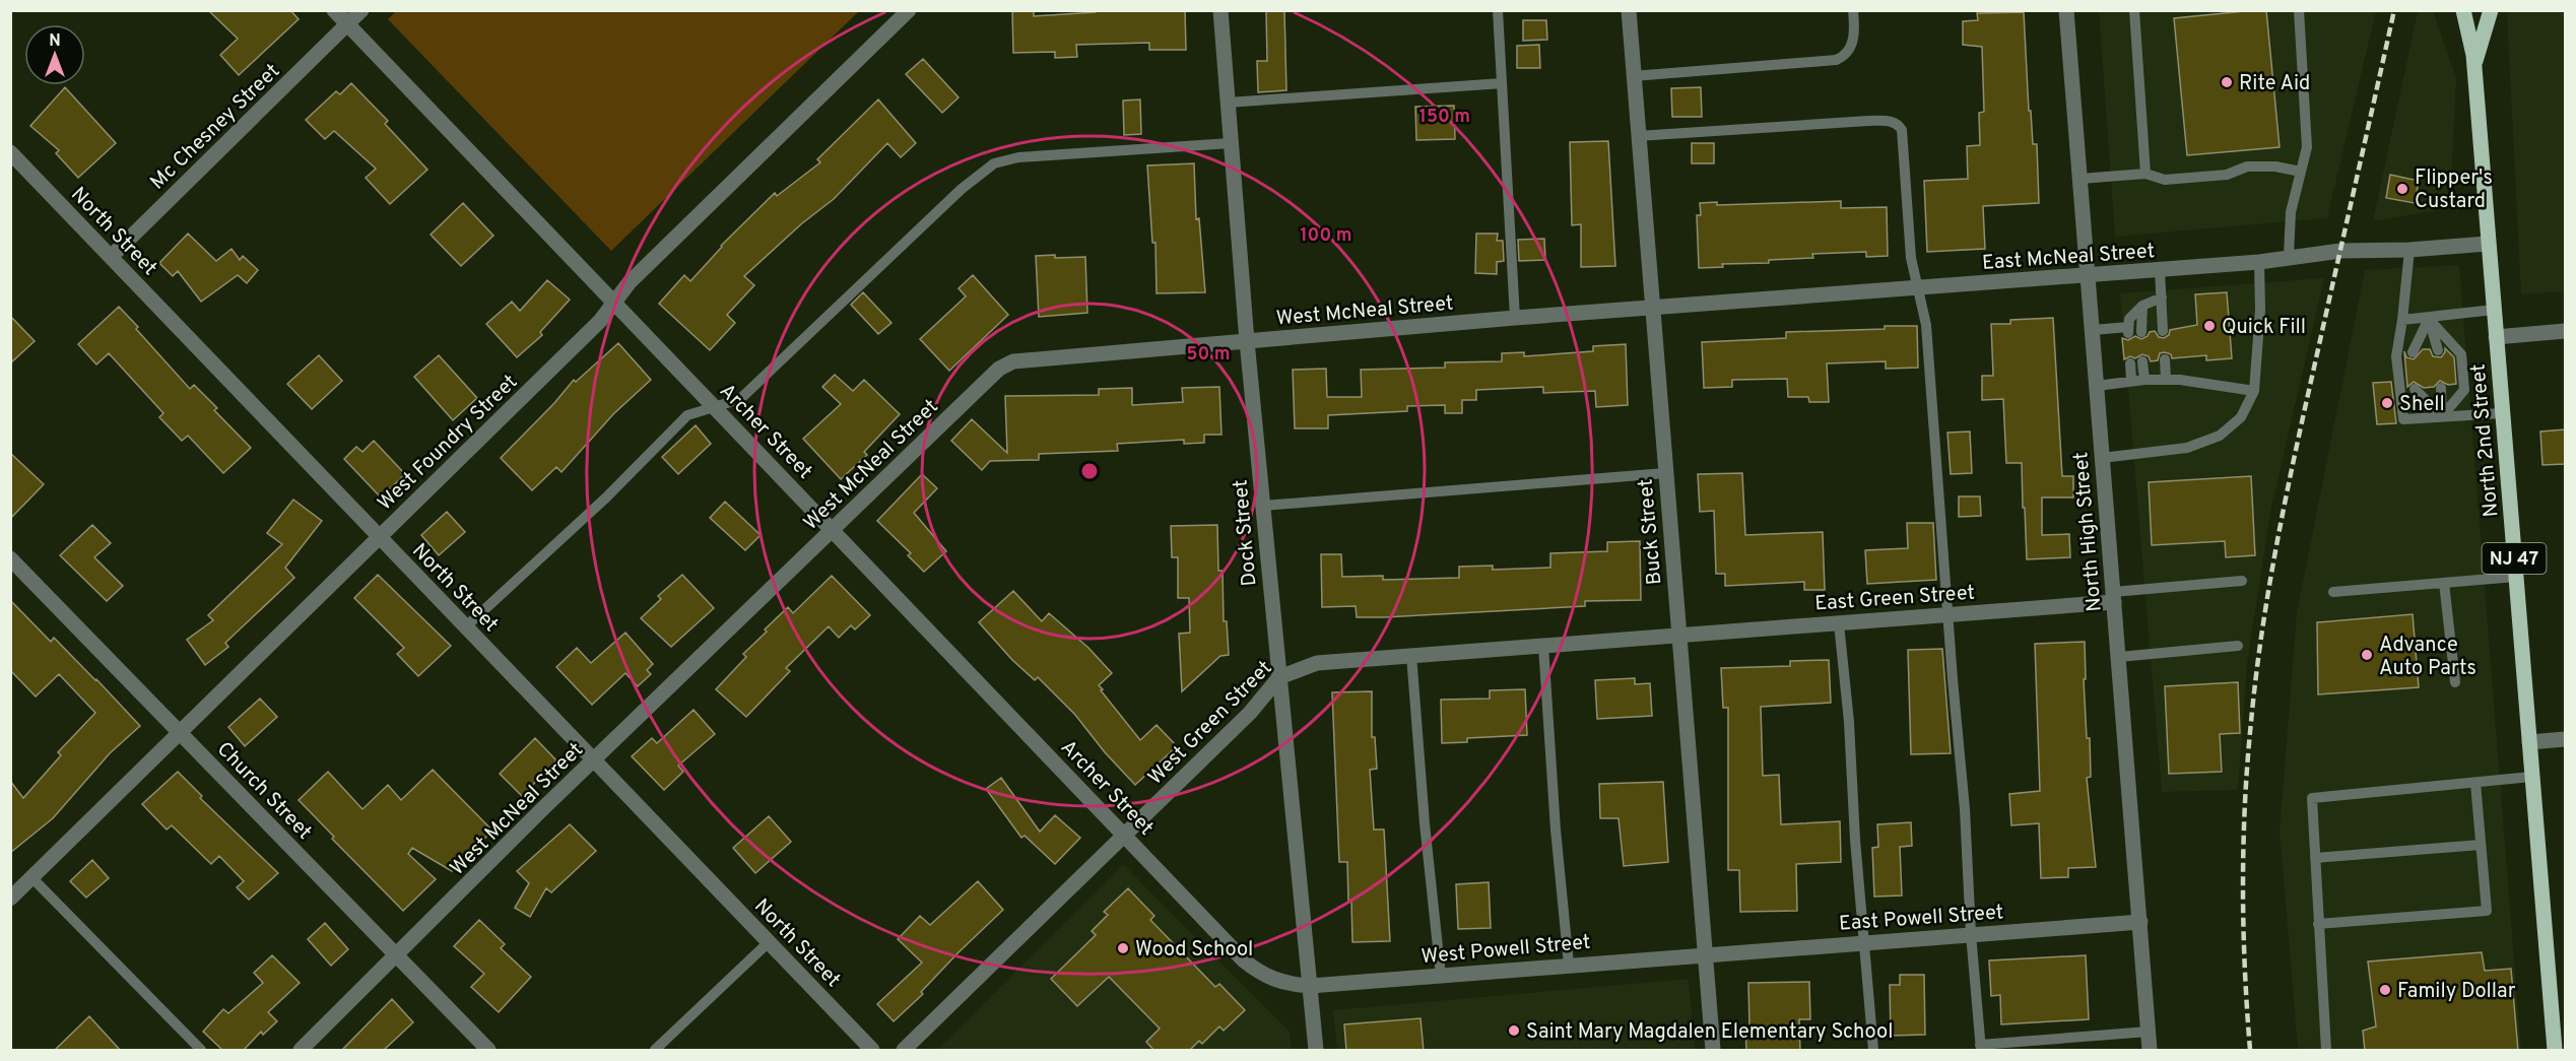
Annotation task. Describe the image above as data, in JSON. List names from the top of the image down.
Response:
{
  "streets": {
    "main road": ["North 2nd Street", "NJ 47"],
    "street": [
      "Mc Chesney Street",
      "North Street",
      "East McNeal Street",
      "West McNeal Street",
      "Archer Street",
      "West Foundry Street",
      "Buck Street",
      "North High Street",
      "Dock Street",
      "East Green Street",
      "West Green Street",
      "Church Street",
      "East Powell Street",
      "West Powell Street"
    ]
  },
  "crossings": [
    ["Mc Chesney Street", "North Street"],
    ["Mc Chesney Street", "Archer Street"],
    ["North Street", "West McNeal Street"],
    ["North Street", "West Foundry Street"],
    ["East McNeal Street", "West McNeal Street"],
    ["East McNeal Street", "North 2nd Street"],
    ["East McNeal Street", "Buck Street"],
    ["East McNeal Street", "North High Street"],
    ["West McNeal Street", "Archer Street"],
    ["West McNeal Street", "Buck Street"],
    ["West McNeal Street", "Dock Street"],
    ["West McNeal Street", "Church Street"],
    ["Archer Street", "West Foundry Street"],
    ["Archer Street", "Dock Street"],
    ["Archer Street", "West Green Street"],
    ["Archer Street", "West Powell Street"],
    ["West Foundry Street", "Church Street"],
    ["Buck Street", "East Green Street"],
    ["Buck Street", "West Green Street"],
    ["Buck Street", "East Powell Street"],
    ["Buck Street", "West Powell Street"],
    ["North High Street", "East Green Street"],
    ["North High Street", "East Powell Street"],
    ["Dock Street", "West Green Street"],
    ["Dock Street", "West Powell Street"],
    ["East Green Street", "West Green Street"],
    ["East Powell Street", "West Powell Street"]
  ],
  "places": [
    "Rite Aid",
    "Flipper's Custard",
    "Quick Fill",
    "Shell",
    "Advance Auto Parts",
    "Wood School",
    "Family Dollar",
    "Saint Mary Magdalen Elementary School"
  ],
  "north": "top",
  "rings": ["150 m", "100 m", "50 m"]
}
